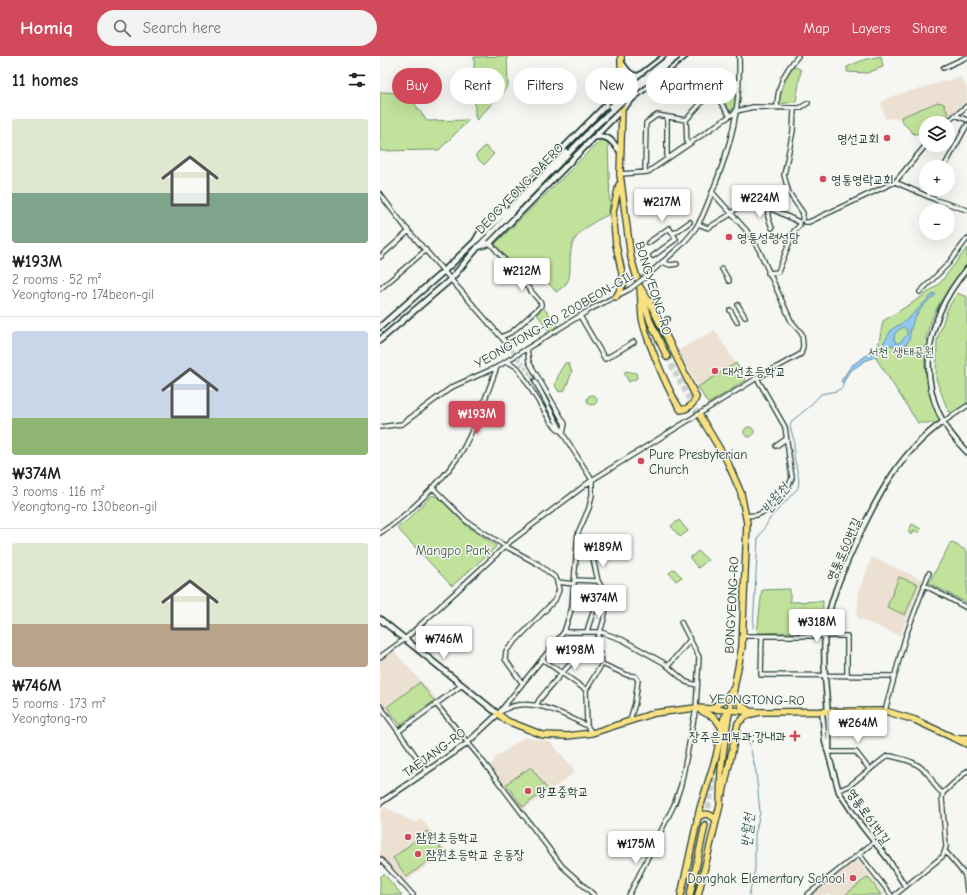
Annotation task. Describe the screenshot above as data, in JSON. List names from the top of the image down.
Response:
{
  "streets": {
    "main road": ["DEOGYEONG-DAERO", "BONGYEONG-RO", "YEONGTONG-RO"],
    "street": [
      "YEONGTONG-RO 200BEON-GIL",
      "영통로60번길",
      "TAEJANG-RO",
      "영통로61번길"
    ]
  },
  "crossings": [
    ["BONGYEONG-RO", "YEONGTONG-RO"],
    ["영통로60번길", "YEONGTONG-RO"],
    ["YEONGTONG-RO", "TAEJANG-RO"]
  ],
  "water": ["반월천"],
  "parks": ["서천 생태공원", "Mangpo Park"],
  "places": {
    "other": [
      "명선교회",
      "영통영락교회",
      "영통성령성당",
      "대선초등학교",
      "Pure Presbyterian Church",
      "망포중학교",
      "잠원초등학교",
      "잠원초등학교 운동장",
      "Donghak Elementary School"
    ],
    "health": ["장주은피부과;강내과"]
  },
  "page": {
    "header": "Homiq",
    "search": "Search here",
    "nav": ["Map", "Layers", "Share"],
    "heading": "11 homes",
    "chip": [
      "Buy",
      "Rent",
      "Filters",
      "New",
      "Apartment"
    ],
    "list": [
      {
        "name": "₩193M",
        "note": "2 rooms · 52 m² · Yeongtong-ro 174beon-gil"
      },
      {
        "name": "₩374M",
        "note": "3 rooms · 116 m² · Yeongtong-ro 130beon-gil"
      },
      {
        "name": "₩746M",
        "note": "5 rooms · 173 m² · Yeongtong-ro"
      }
    ],
    "map_buttons": ["+", "−"],
    "price": [
      "₩224M",
      "₩217M",
      "₩212M",
      "₩193M",
      "₩189M",
      "₩374M",
      "₩318M",
      "₩746M",
      "₩198M",
      "₩264M",
      "₩175M"
    ]
  }
}
